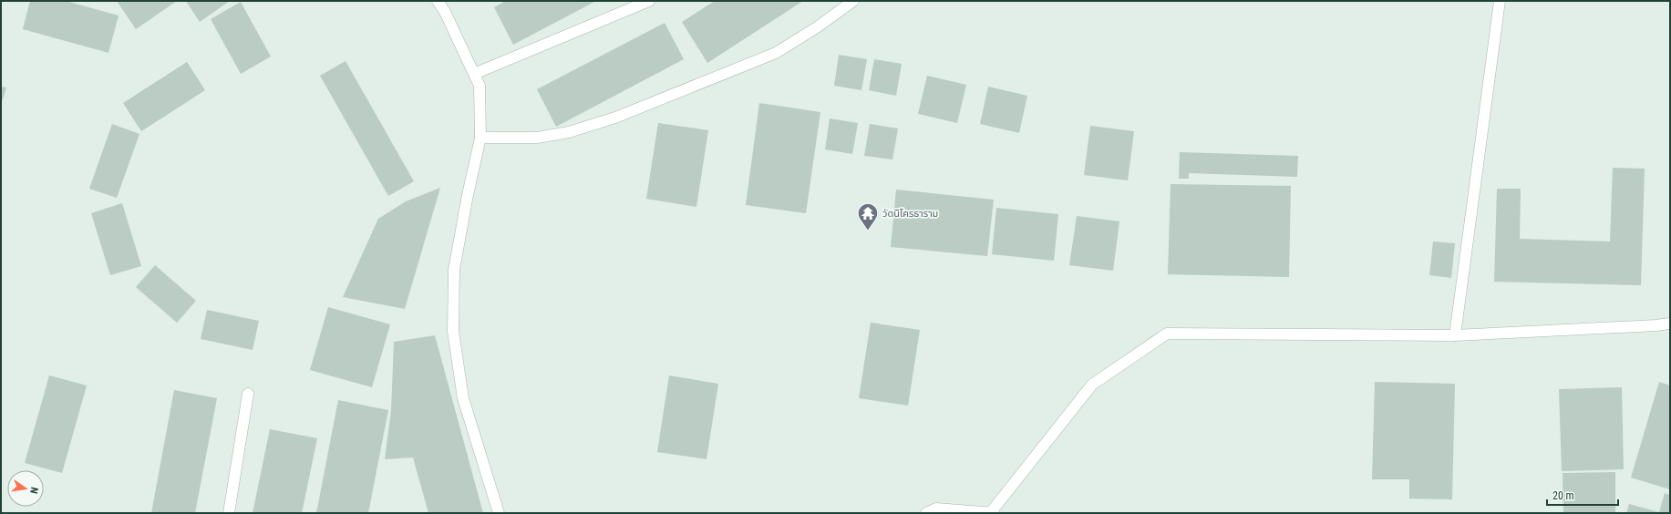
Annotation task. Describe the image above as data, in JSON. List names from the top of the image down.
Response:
{
  "places": {
    "temple": ["วัดนิโครธาราม"]
  },
  "scale_bar": "20 m",
  "north": "right"
}
